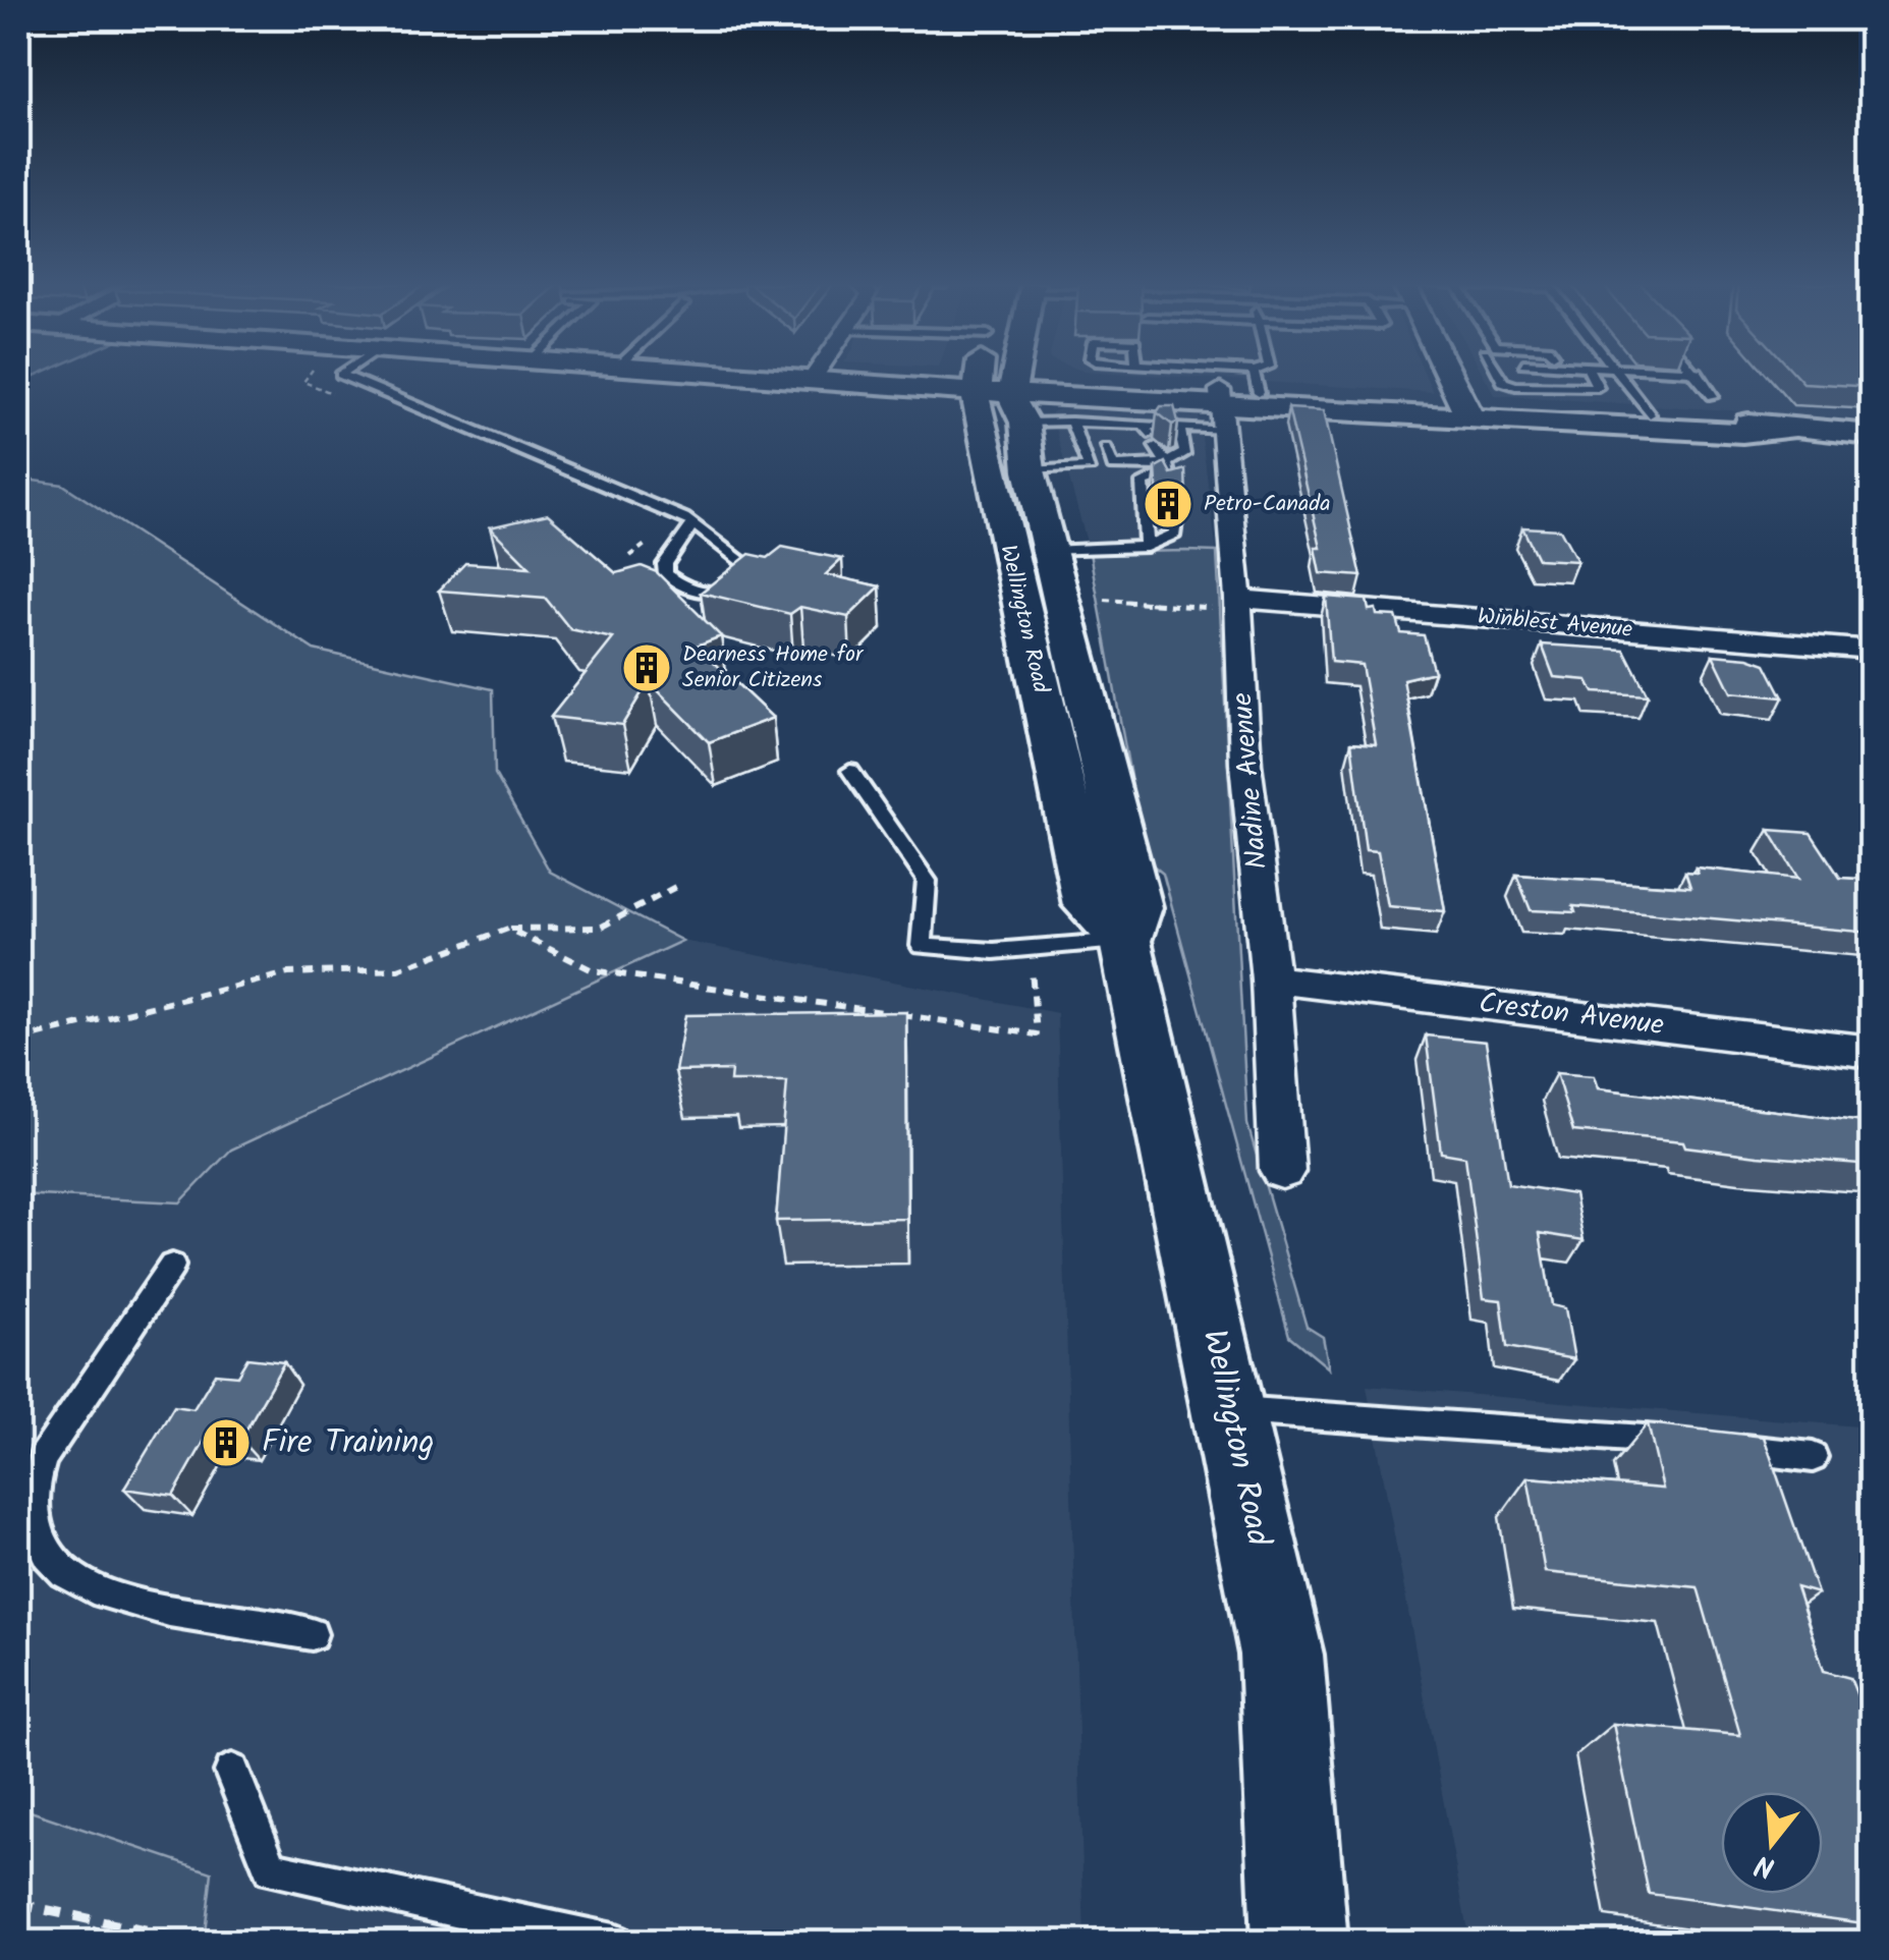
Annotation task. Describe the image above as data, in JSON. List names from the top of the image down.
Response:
{
  "streets": {
    "main road": ["Wellington Road"],
    "street": ["Winblest Avenue", "Nadine Avenue", "Creston Avenue"]
  },
  "crossings": [
    ["Winblest Avenue", "Nadine Avenue"],
    ["Nadine Avenue", "Creston Avenue"]
  ],
  "places": {
    "building": ["Petro-Canada", "Dearness Home for Senior Citizens", "Fire Training"]
  },
  "north": "bottom"
}
